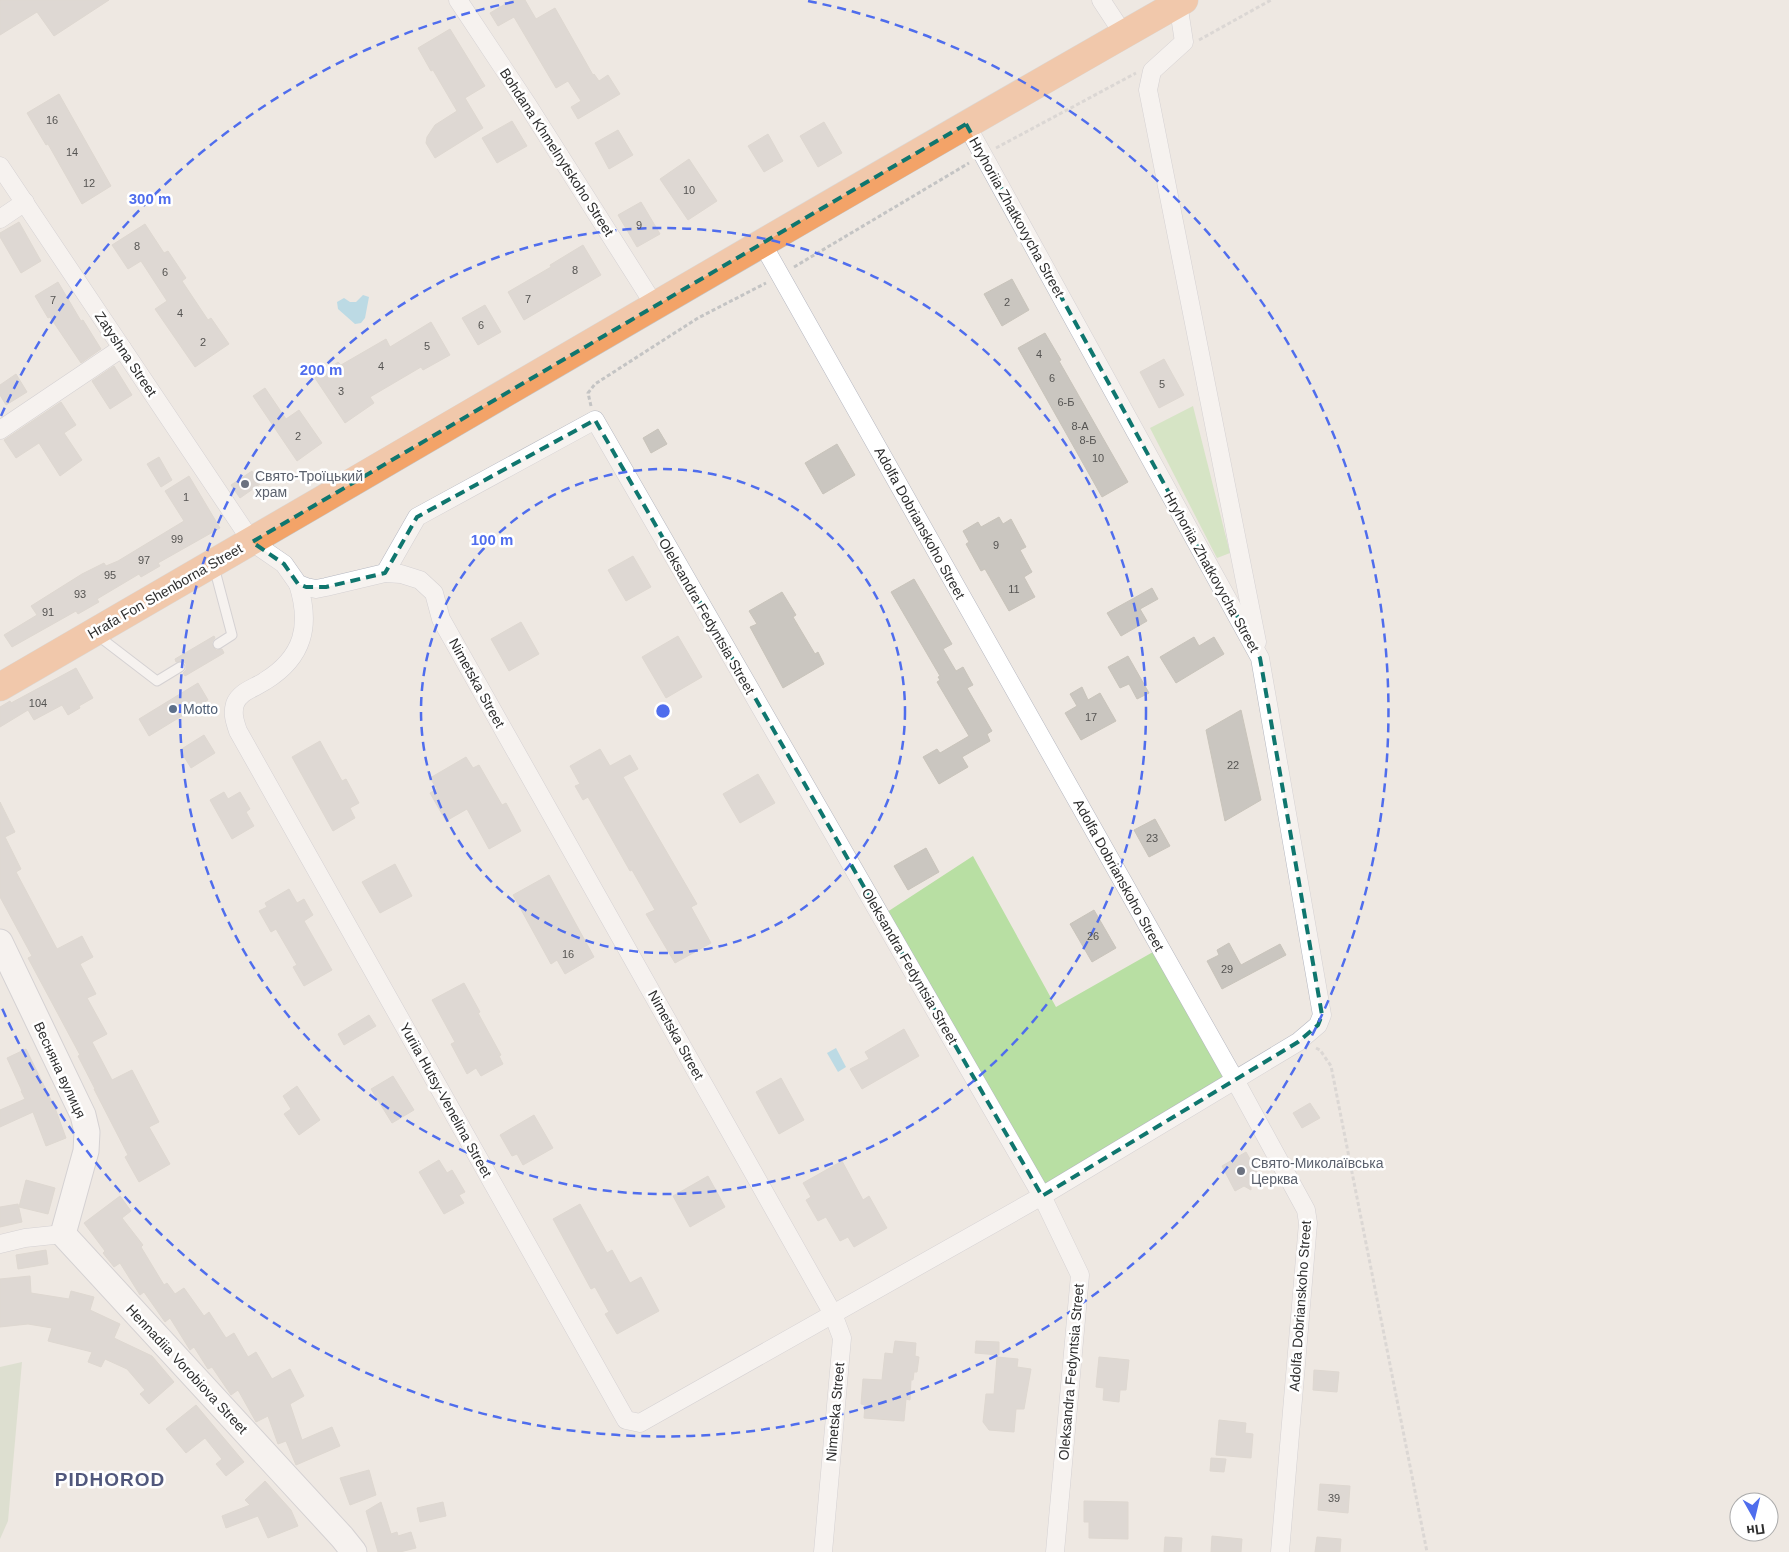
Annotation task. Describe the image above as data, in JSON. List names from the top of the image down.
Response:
{
  "streets": {
    "highway": ["Hrafa Fon Shenborna Street"],
    "street": [
      "Bohdana Khmelnytskoho Street",
      "Hryhoriia Zhatkovycha Street",
      "Zatyshna Street",
      "Adolfa Dobrianskoho Street",
      "Oleksandra Fedyntsia Street",
      "Nimetska Street",
      "Весняна вулиця",
      "Yuriia Hutsy-Venelina Street",
      "Hennadiia Vorobiova Street"
    ]
  },
  "crossings": [
    ["Hryhoriia Zhatkovycha Street", "Adolfa Dobrianskoho Street"],
    ["Hryhoriia Zhatkovycha Street", "Oleksandra Fedyntsia Street"],
    ["Hryhoriia Zhatkovycha Street", "Yuriia Hutsy-Venelina Street"],
    ["Zatyshna Street", "Hrafa Fon Shenborna Street"],
    ["Hrafa Fon Shenborna Street", "Yuriia Hutsy-Venelina Street"],
    ["Oleksandra Fedyntsia Street", "Yuriia Hutsy-Venelina Street"],
    ["Nimetska Street", "Yuriia Hutsy-Venelina Street"],
    ["Весняна вулиця", "Hennadiia Vorobiova Street"]
  ],
  "districts": ["PIDHOROD"],
  "places": ["Свято-Троїцький храм", "Motto", "Свято-Миколаївська Церква"],
  "house_numbers": [
    "16",
    "14",
    "12",
    "10",
    "9",
    "8",
    "8",
    "6",
    "7",
    "7",
    "2",
    "4",
    "6",
    "2",
    "5",
    "4",
    "4",
    "6",
    "5",
    "3",
    "6-Б",
    "8-А",
    "2",
    "8-Б",
    "10",
    "1",
    "99",
    "9",
    "97",
    "95",
    "11",
    "93",
    "91",
    "104",
    "17",
    "22",
    "23",
    "26",
    "16",
    "29",
    "39"
  ],
  "north": "bottom",
  "rings": ["300 m", "200 m", "100 m"]
}
